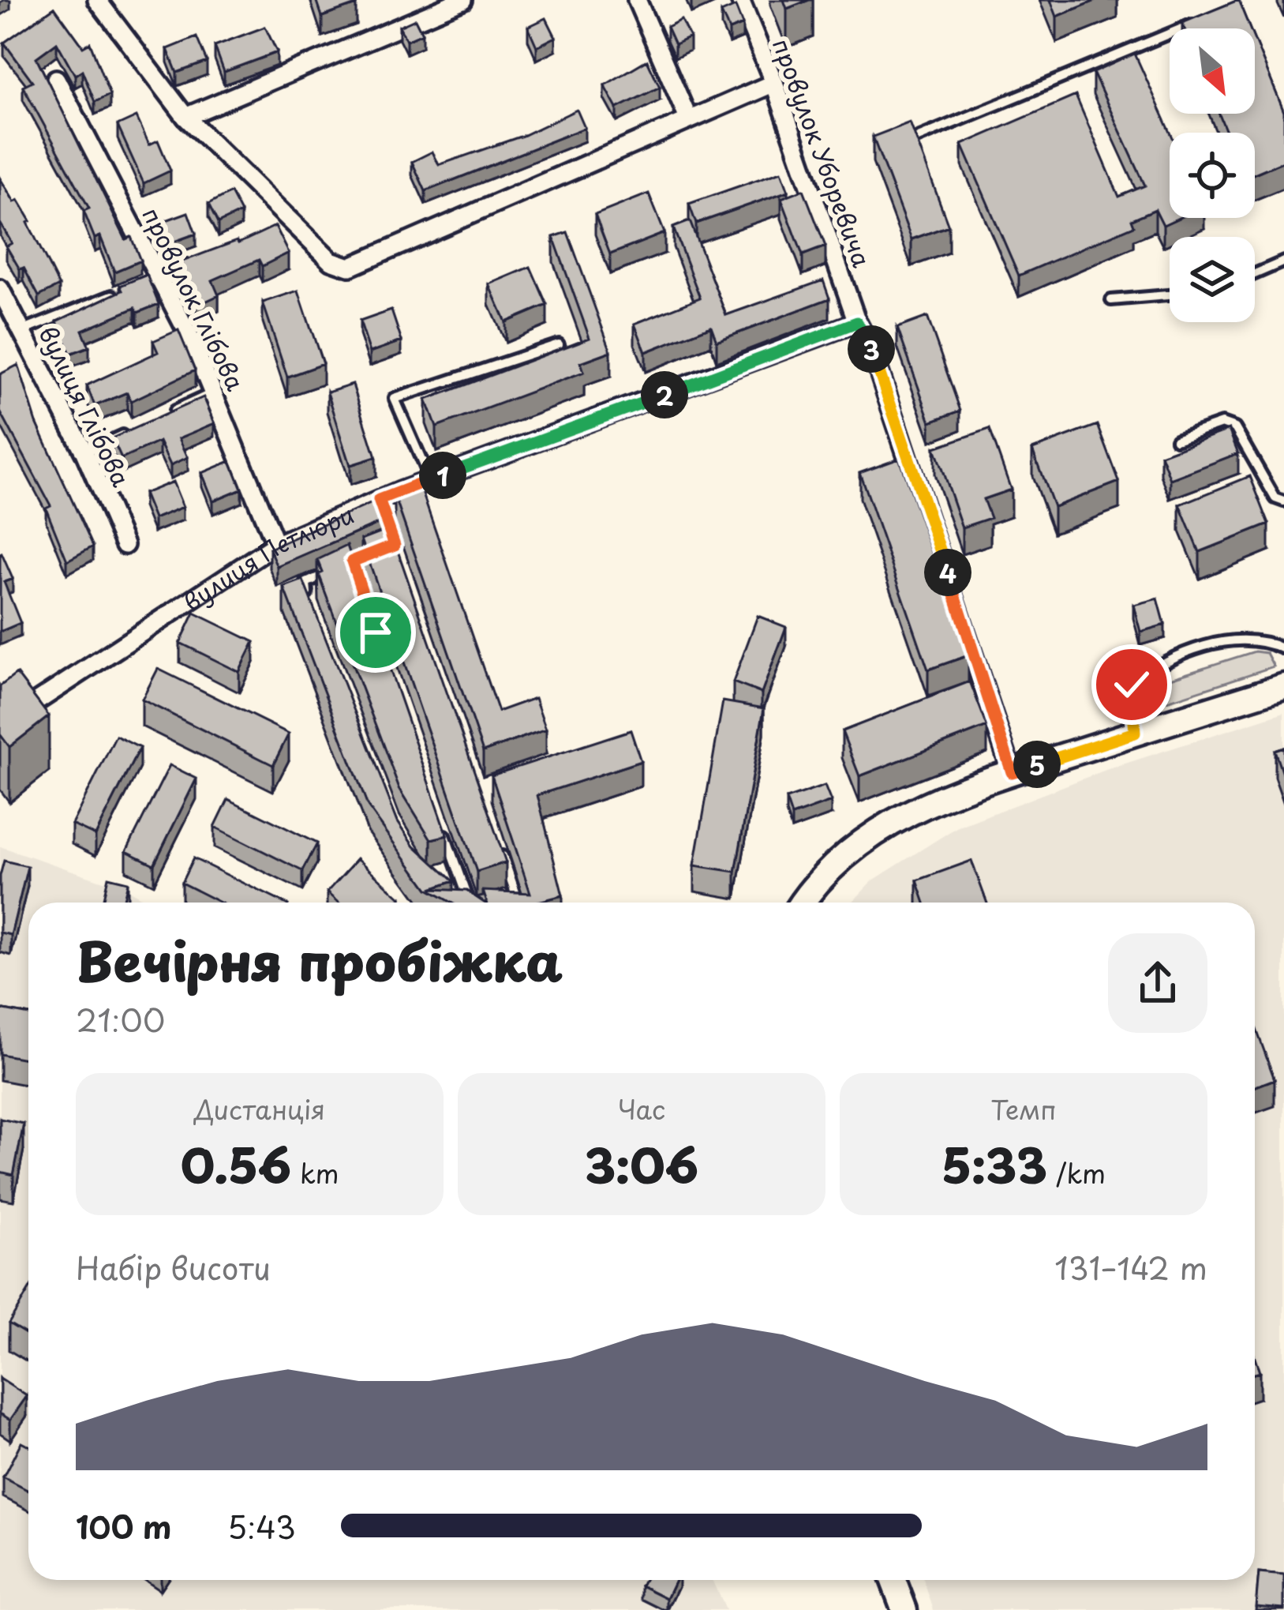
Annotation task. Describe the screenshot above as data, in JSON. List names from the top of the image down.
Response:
{
  "streets": {
    "street": [
      "провулок Уборевича",
      "провулок Глібова",
      "вулиця Глібова",
      "вулиця Петлюри"
    ]
  },
  "crossings": [
    ["провулок Уборевича", "вулиця Петлюри"],
    ["провулок Глібова", "вулиця Петлюри"]
  ],
  "north": "bottom right",
  "page": {
    "pins": [
      "3",
      "2",
      "1",
      "4",
      "5"
    ],
    "heading": ["Вечірня пробіжка", "21:00"],
    "stats": [
      ["Дистанція", "0.56 km"],
      ["Час", "3:06"],
      ["Темп", "5:33 /km"]
    ],
    "chart": ["Набір висоти", "131–142 m"],
    "list": [
      {
        "name": "100 m",
        "note": "5:43"
      }
    ]
  }
}
